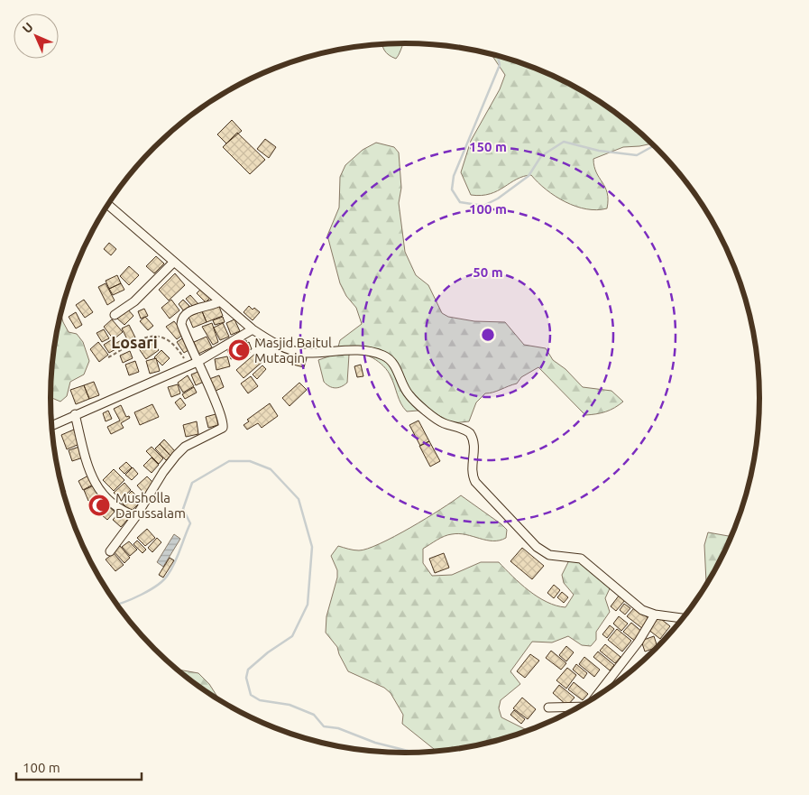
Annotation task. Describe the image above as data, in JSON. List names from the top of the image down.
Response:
{
  "districts": ["Losari"],
  "places": {
    "mosque": ["Masjid Baitul Mutaqin", "Musholla Darussalam"]
  },
  "scale_bar": "100 m",
  "north": "top left",
  "rings": ["150 m", "100 m", "50 m"]
}
